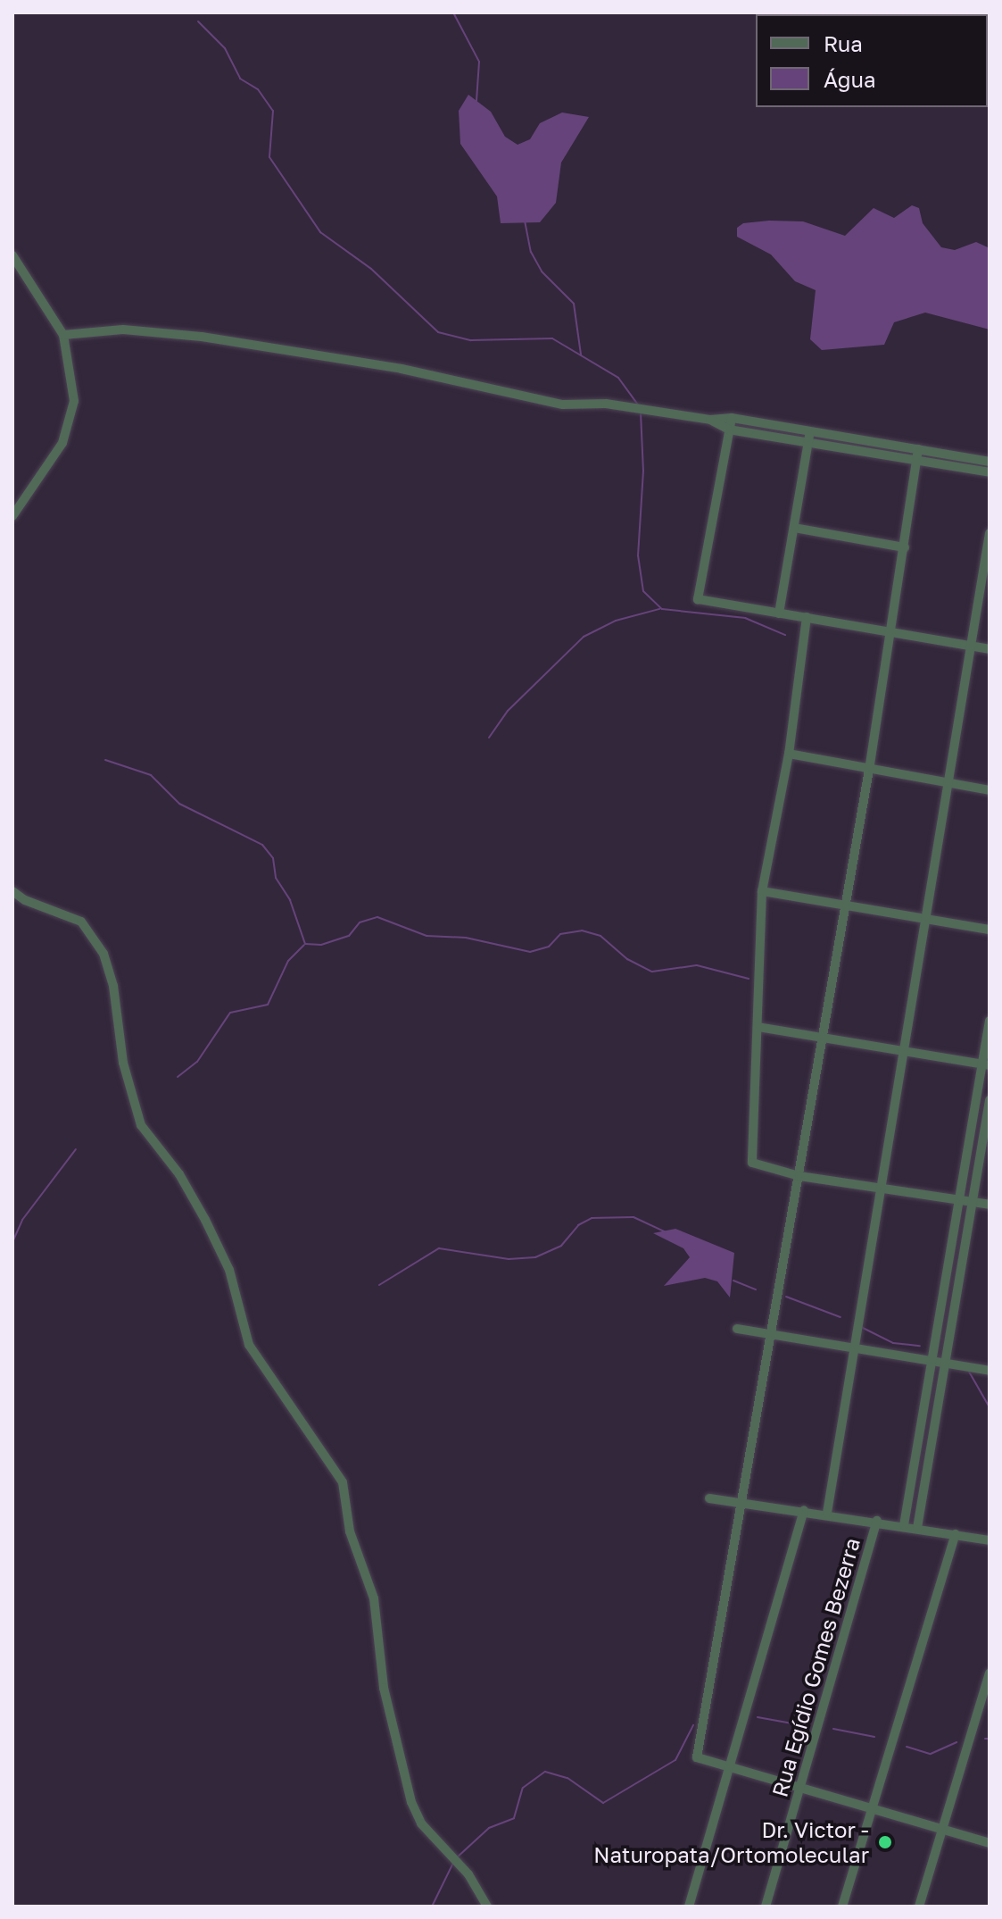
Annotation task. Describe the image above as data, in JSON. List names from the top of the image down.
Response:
{
  "streets": {
    "street": ["Rua Egídio Gomes Bezerra"]
  },
  "places": ["Dr. Victor - Naturopata/Ortomolecular"],
  "legend": ["Rua", "Água"]
}
